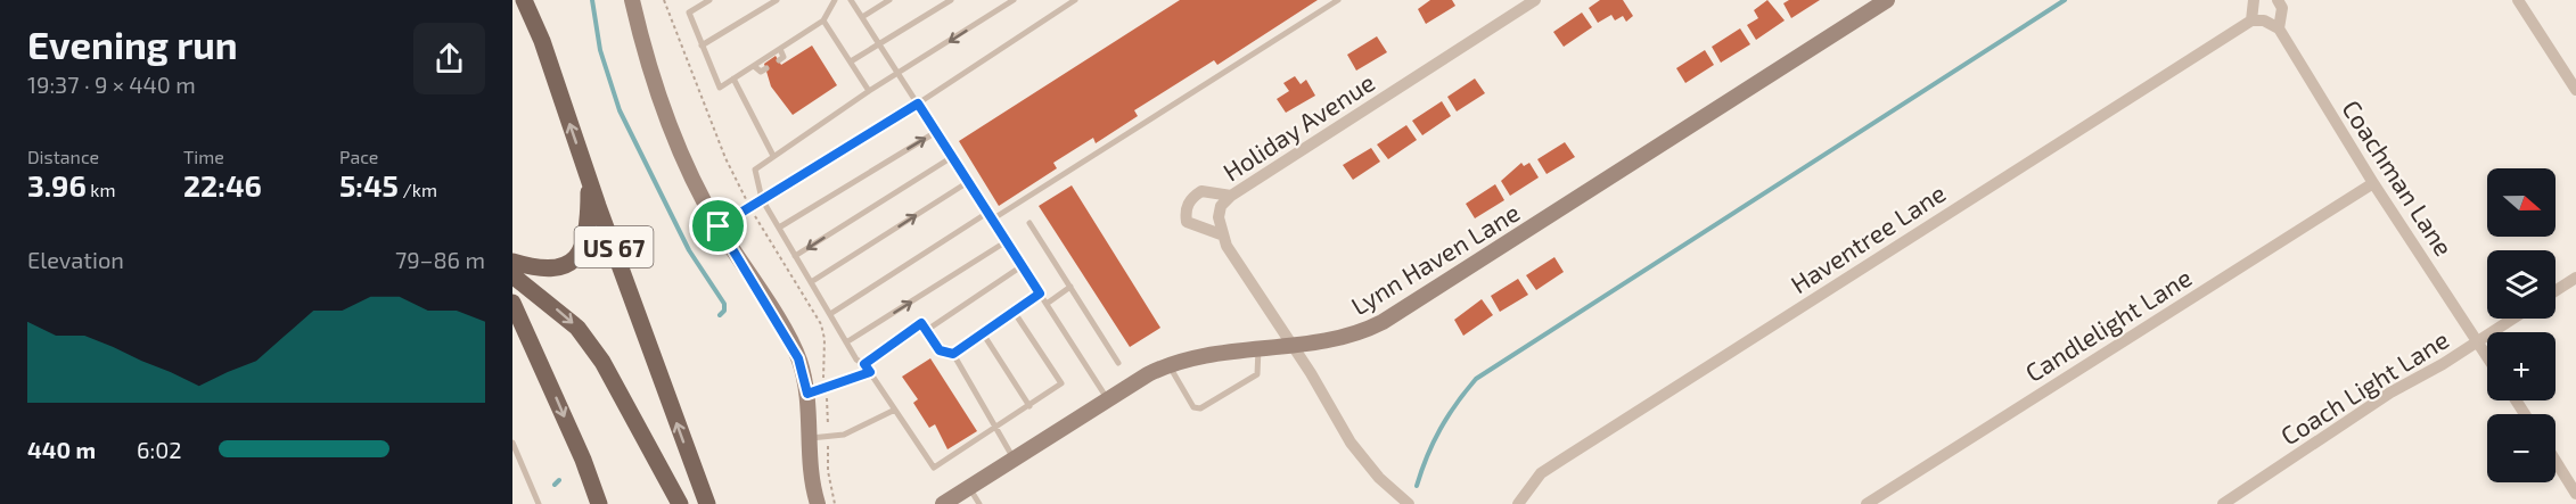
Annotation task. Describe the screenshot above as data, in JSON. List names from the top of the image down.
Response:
{
  "streets": {
    "main road": ["US 67"],
    "street": [
      "Holiday Avenue",
      "Coachman Lane",
      "Haventree Lane",
      "Lynn Haven Lane",
      "Candlelight Lane",
      "Coach Light Lane"
    ]
  },
  "crossings": [
    ["Coachman Lane", "Candlelight Lane"],
    ["Coachman Lane", "Coach Light Lane"]
  ],
  "north": "right",
  "page": {
    "heading": ["Evening run", "19:37 · 9 × 440 m"],
    "stats": [
      ["Distance", "3.96 km"],
      ["Time", "22:46"],
      ["Pace", "5:45 /km"]
    ],
    "map_buttons": ["+", "−"],
    "chart": ["Elevation", "79–86 m"],
    "list": [
      {
        "name": "440 m",
        "note": "6:02"
      }
    ]
  }
}
